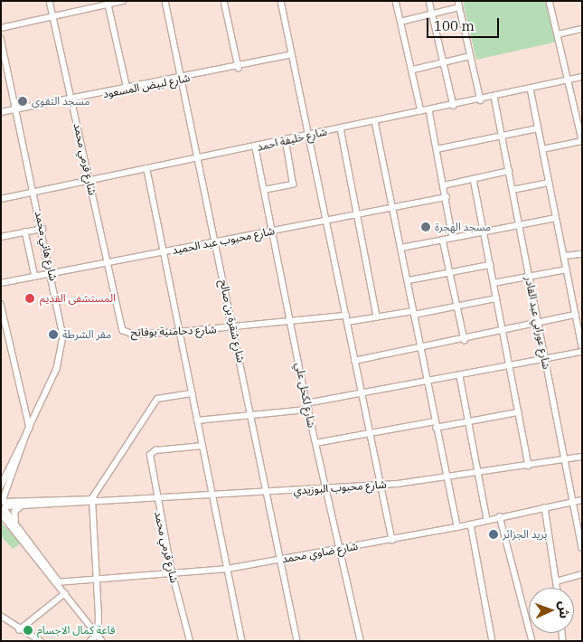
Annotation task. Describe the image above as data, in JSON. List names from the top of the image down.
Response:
{
  "streets": {
    "street": [
      "شارع لبيض المسعود",
      "شارع خليفة احمد",
      "شارع قرمي محمد",
      "شارع محبوب عبد الحميد",
      "شارع هاني محمد",
      "شارع شقرة بن صالح",
      "شارع عورابي عبد القادر",
      "شارع دحامنية بوفاتح",
      "شارع لكحل علي",
      "شارع محبوب البوزيدي",
      "شارع ضاوي محمد"
    ]
  },
  "crossings": [
    ["شارع لبيض المسعود", "شارع قرمي محمد"],
    ["شارع لبيض المسعود", "شارع هاني محمد"],
    ["شارع لبيض المسعود", "شارع شقرة بن صالح"],
    ["شارع خليفة احمد", "شارع قرمي محمد"],
    ["شارع خليفة احمد", "شارع هاني محمد"],
    ["شارع خليفة احمد", "شارع شقرة بن صالح"],
    ["شارع خليفة احمد", "شارع عورابي عبد القادر"],
    ["شارع خليفة احمد", "شارع لكحل علي"],
    ["شارع قرمي محمد", "شارع محبوب عبد الحميد"],
    ["شارع قرمي محمد", "شارع دحامنية بوفاتح"],
    ["شارع قرمي محمد", "شارع محبوب البوزيدي"],
    ["شارع قرمي محمد", "شارع ضاوي محمد"],
    ["شارع محبوب عبد الحميد", "شارع هاني محمد"],
    ["شارع محبوب عبد الحميد", "شارع شقرة بن صالح"],
    ["شارع محبوب عبد الحميد", "شارع لكحل علي"],
    ["شارع شقرة بن صالح", "شارع دحامنية بوفاتح"],
    ["شارع شقرة بن صالح", "شارع محبوب البوزيدي"],
    ["شارع شقرة بن صالح", "شارع ضاوي محمد"],
    ["شارع عورابي عبد القادر", "شارع محبوب البوزيدي"],
    ["شارع عورابي عبد القادر", "شارع ضاوي محمد"],
    ["شارع دحامنية بوفاتح", "شارع لكحل علي"],
    ["شارع لكحل علي", "شارع محبوب البوزيدي"],
    ["شارع لكحل علي", "شارع ضاوي محمد"]
  ],
  "places": [
    "مسجد التقوى",
    "مسجد الهجرة",
    "المستشفى القديم",
    "مقر الشرطة",
    "بريد الجزائر",
    "قاعة كمال الاجسام"
  ],
  "scale_bar": "100 m",
  "north": "right"
}
